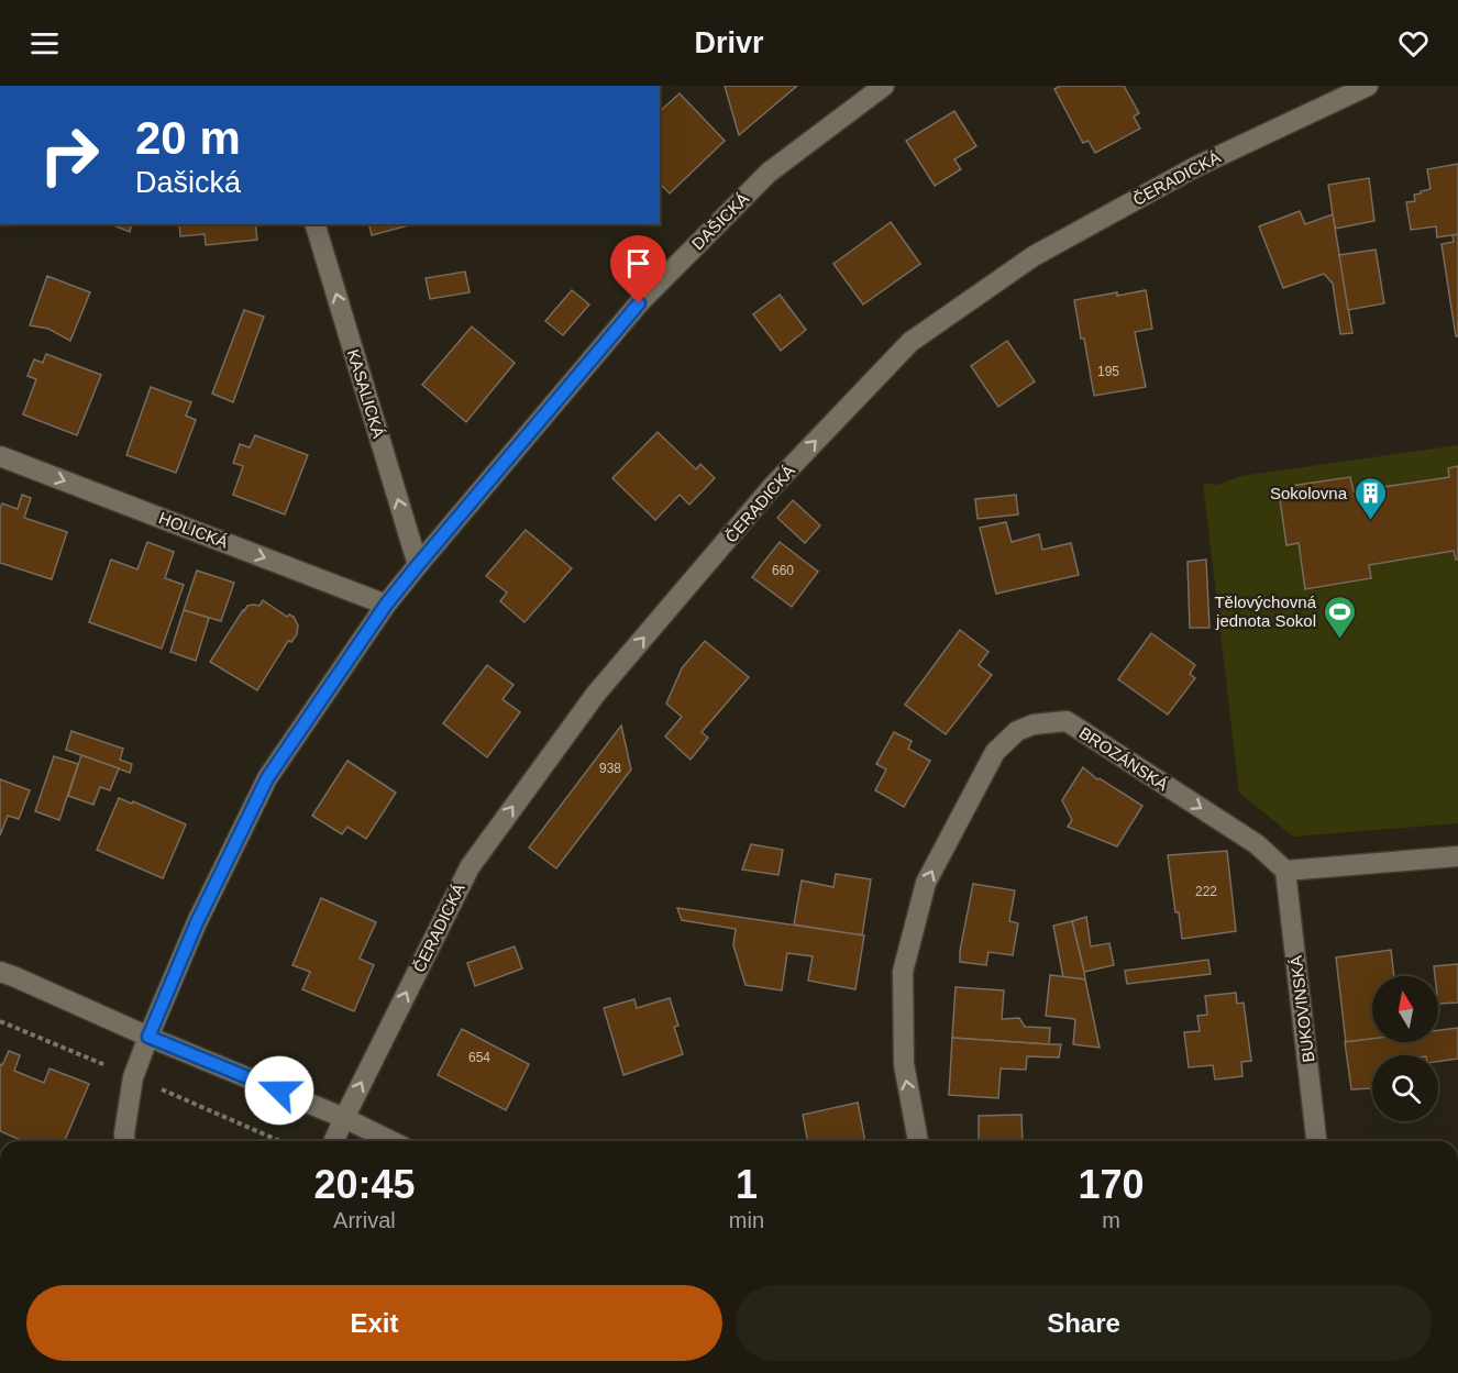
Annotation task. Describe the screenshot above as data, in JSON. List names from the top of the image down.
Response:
{
  "streets": {
    "street": [
      "ČERADICKÁ",
      "DAŠICKÁ",
      "KASALICKÁ",
      "HOLICKÁ",
      "BROZÁNSKÁ",
      "BUKOVINSKÁ"
    ]
  },
  "crossings": [
    ["DAŠICKÁ", "KASALICKÁ"],
    ["DAŠICKÁ", "HOLICKÁ"],
    ["BROZÁNSKÁ", "BUKOVINSKÁ"]
  ],
  "one_way": ["ČERADICKÁ", "KASALICKÁ", "HOLICKÁ"],
  "places": {
    "building": ["Sokolovna"],
    "sports": ["Tělovýchovná jednota Sokol"]
  },
  "house_numbers": [
    "195",
    "660",
    "938",
    "222",
    "654"
  ],
  "north": "top",
  "page": {
    "header": "Drivr",
    "turn": ["20 m", "Dašická"],
    "eta": [
      "20:45",
      "Arrival",
      "1",
      "min",
      "170",
      "m"
    ],
    "buttons": ["Exit", "Share"]
  }
}
